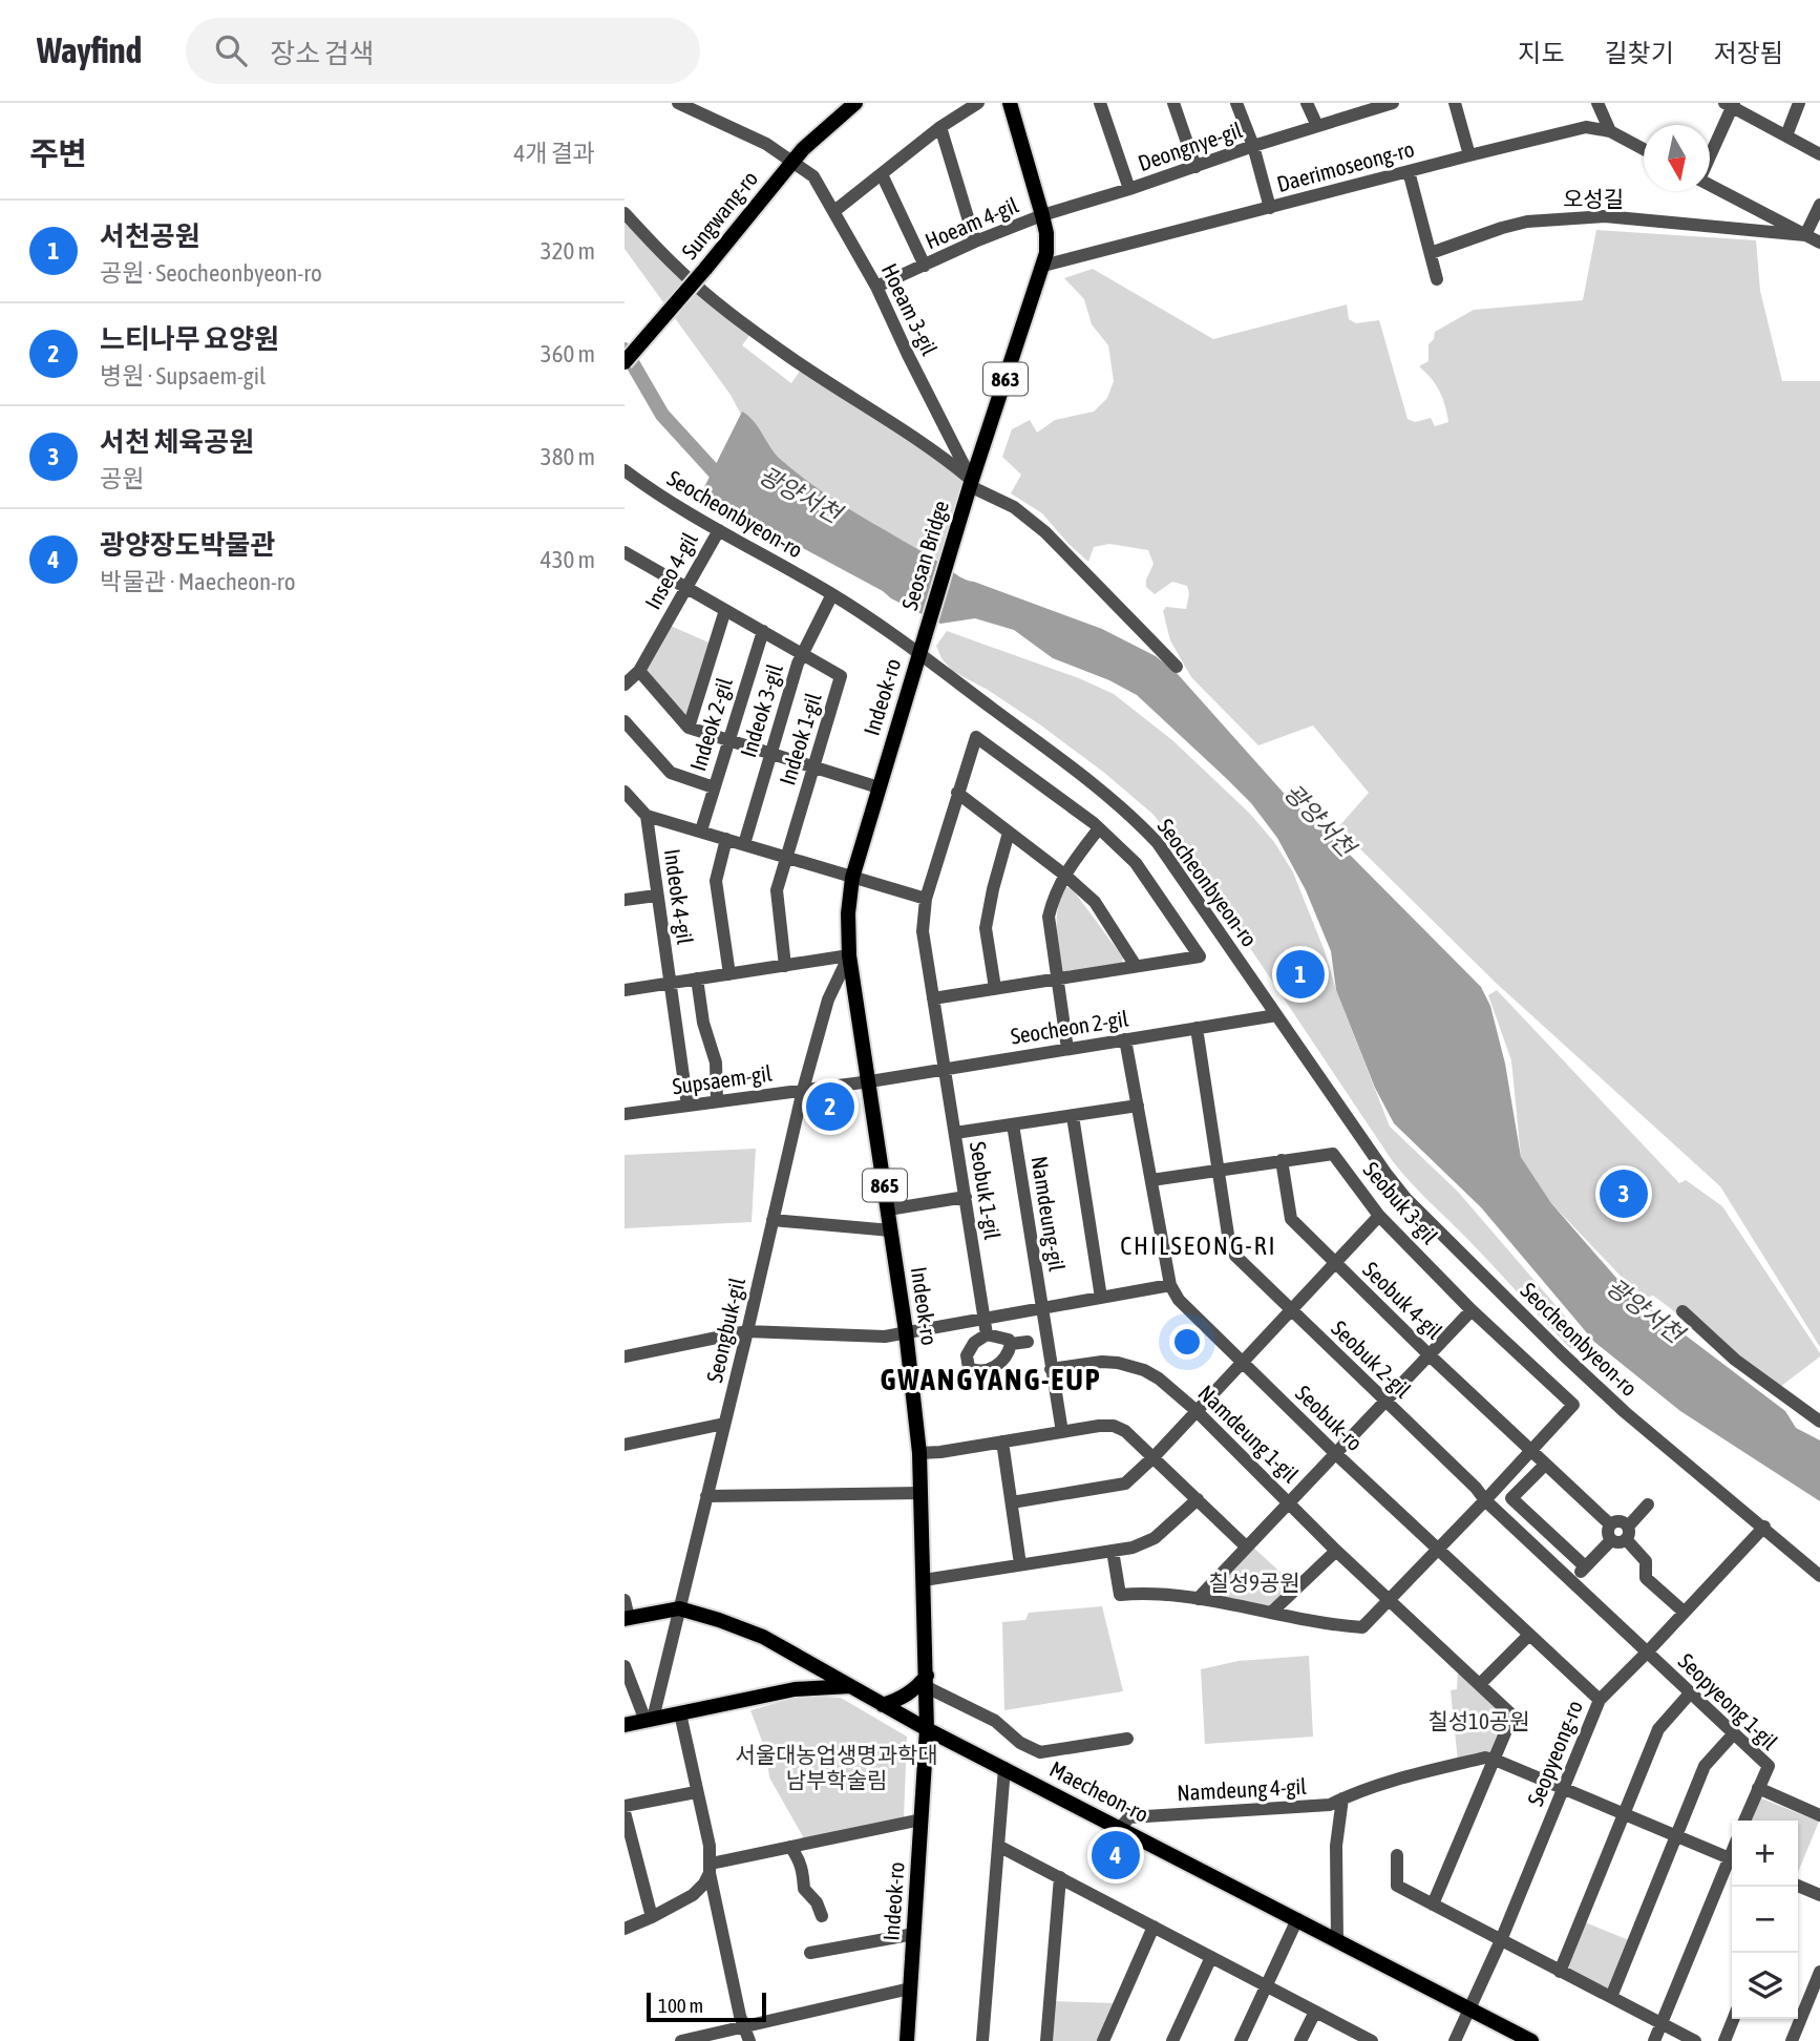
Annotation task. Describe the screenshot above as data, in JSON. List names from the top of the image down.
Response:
{
  "streets": {
    "main road": [
      "Sungwang-ro",
      "863",
      "Seosan Bridge",
      "Indeok-ro",
      "865",
      "Maecheon-ro"
    ],
    "street": [
      "Deongnye-gil",
      "Daerimoseong-ro",
      "오성길",
      "Hoeam 4-gil",
      "Hoeam 3-gil",
      "Seocheonbyeon-ro",
      "Inseo 4-gil",
      "Indeok 3-gil",
      "Indeok 2-gil",
      "Indeok 1-gil",
      "Indeok 4-gil",
      "Seocheon 2-gil",
      "Supsaem-gil",
      "Seobuk 1-gil",
      "Seobuk 3-gil",
      "Namdeung-gil",
      "Seobuk 4-gil",
      "Seongbuk-gil",
      "Seobuk 2-gil",
      "Seobuk-ro",
      "Namdeung 1-gil",
      "Seopyeong 1-gil",
      "Seopyeong-ro",
      "Namdeung 4-gil"
    ]
  },
  "crossings": [
    ["Deongnye-gil", "Hoeam 4-gil"],
    ["Deongnye-gil", "863"],
    ["Daerimoseong-ro", "863"],
    ["Sungwang-ro", "Hoeam 3-gil"],
    ["Hoeam 4-gil", "Hoeam 3-gil"],
    ["Hoeam 4-gil", "863"],
    ["Hoeam 3-gil", "863"],
    ["Hoeam 3-gil", "Seosan Bridge"],
    ["863", "Seosan Bridge"],
    ["Seocheonbyeon-ro", "Inseo 4-gil"],
    ["Seocheonbyeon-ro", "Indeok-ro"],
    ["Seocheonbyeon-ro", "Indeok 3-gil"],
    ["Seocheonbyeon-ro", "Seocheon 2-gil"],
    ["Seocheonbyeon-ro", "Seopyeong-ro"],
    ["Seosan Bridge", "Indeok-ro"],
    ["Inseo 4-gil", "Indeok 1-gil"],
    ["Indeok-ro", "Indeok 4-gil"],
    ["Indeok-ro", "Seocheon 2-gil"],
    ["Indeok-ro", "Supsaem-gil"],
    ["Indeok-ro", "Seongbuk-gil"],
    ["Indeok-ro", "Maecheon-ro"],
    ["Indeok 3-gil", "Indeok 1-gil"],
    ["Indeok 3-gil", "Indeok 4-gil"],
    ["Indeok 2-gil", "Indeok 1-gil"],
    ["Indeok 2-gil", "Indeok 4-gil"],
    ["Indeok 1-gil", "Indeok 4-gil"],
    ["Indeok 4-gil", "Supsaem-gil"],
    ["Indeok 4-gil", "Seobuk 1-gil"],
    ["Seocheon 2-gil", "Supsaem-gil"],
    ["Seocheon 2-gil", "Seobuk 1-gil"],
    ["Seocheon 2-gil", "Seobuk 2-gil"],
    ["Seocheon 2-gil", "Seobuk-ro"],
    ["Supsaem-gil", "Seongbuk-gil"],
    ["Seobuk 3-gil", "Seobuk 4-gil"],
    ["Seobuk 3-gil", "Seobuk 2-gil"],
    ["Seobuk 3-gil", "Seobuk-ro"],
    ["Namdeung-gil", "Namdeung 1-gil"],
    ["Seongbuk-gil", "Maecheon-ro"],
    ["Seobuk 2-gil", "Seopyeong 1-gil"],
    ["Seobuk 2-gil", "Seopyeong-ro"],
    ["Seobuk-ro", "Seopyeong-ro"],
    ["Namdeung 1-gil", "Namdeung 4-gil"],
    ["Seopyeong 1-gil", "Seopyeong-ro"],
    ["Seopyeong-ro", "Maecheon-ro"],
    ["Namdeung 4-gil", "Maecheon-ro"]
  ],
  "districts": ["CHILSEONG-RI", "GWANGYANG-EUP"],
  "water": ["광양서천"],
  "parks": ["칠성9공원", "칠성10공원", "서울대농업생명과학대 남부학술림"],
  "scale_bar": "100 m",
  "north": "bottom",
  "page": {
    "header": "Wayfind",
    "search": "장소 검색",
    "nav": ["지도", "길찾기", "저장됨"],
    "heading": ["주변", "4개 결과"],
    "list": [
      {
        "mark": "1",
        "name": "서천공원",
        "note": "공원 · Seocheonbyeon-ro",
        "value": "320 m"
      },
      {
        "mark": "2",
        "name": "느티나무 요양원",
        "note": "병원 · Supsaem-gil",
        "value": "360 m"
      },
      {
        "mark": "3",
        "name": "서천 체육공원",
        "note": "공원",
        "value": "380 m"
      },
      {
        "mark": "4",
        "name": "광양장도박물관",
        "note": "박물관 · Maecheon-ro",
        "value": "430 m"
      }
    ],
    "pins": [
      "1",
      "2",
      "3",
      "4"
    ],
    "map_buttons": ["+", "−"],
    "scale": "100 m"
  }
}
